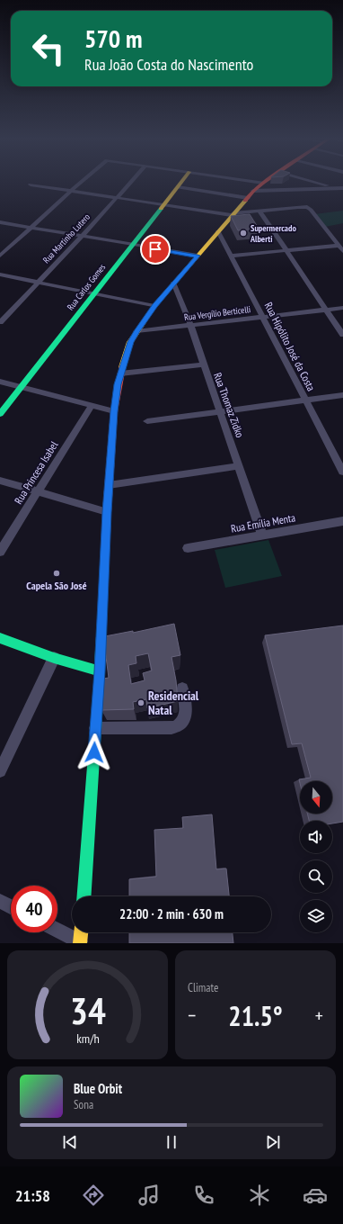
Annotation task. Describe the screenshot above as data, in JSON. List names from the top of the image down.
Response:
{
  "streets": {
    "street": [
      "Rua Martinho Lutero",
      "Rua Carlos Gomes",
      "Rua Vergílio Berticelli",
      "Rua Hipólito José da Costa",
      "Rua Thomaz Zidko",
      "Rua Princesa Isabel",
      "Rua Emília Menta"
    ]
  },
  "crossings": [
    ["Rua Vergílio Berticelli", "Rua Hipólito José da Costa"],
    ["Rua Vergílio Berticelli", "Rua Thomaz Zidko"],
    ["Rua Thomaz Zidko", "Rua Emília Menta"]
  ],
  "places": ["Supermercado Alberti", "Capela São José", "Residencial Natal"],
  "north": "bottom",
  "page": {
    "turn": ["570 m", "Rua João Costa do Nascimento"],
    "limit": "40",
    "trip": "22:00 · 2 min · 630 m",
    "tile": "Climate",
    "heat": ["−", "21.5°", "+"],
    "song": ["Blue Orbit", "Sona"],
    "tabs": "21:58",
    "gauge": ["34", "km/h"]
  }
}
